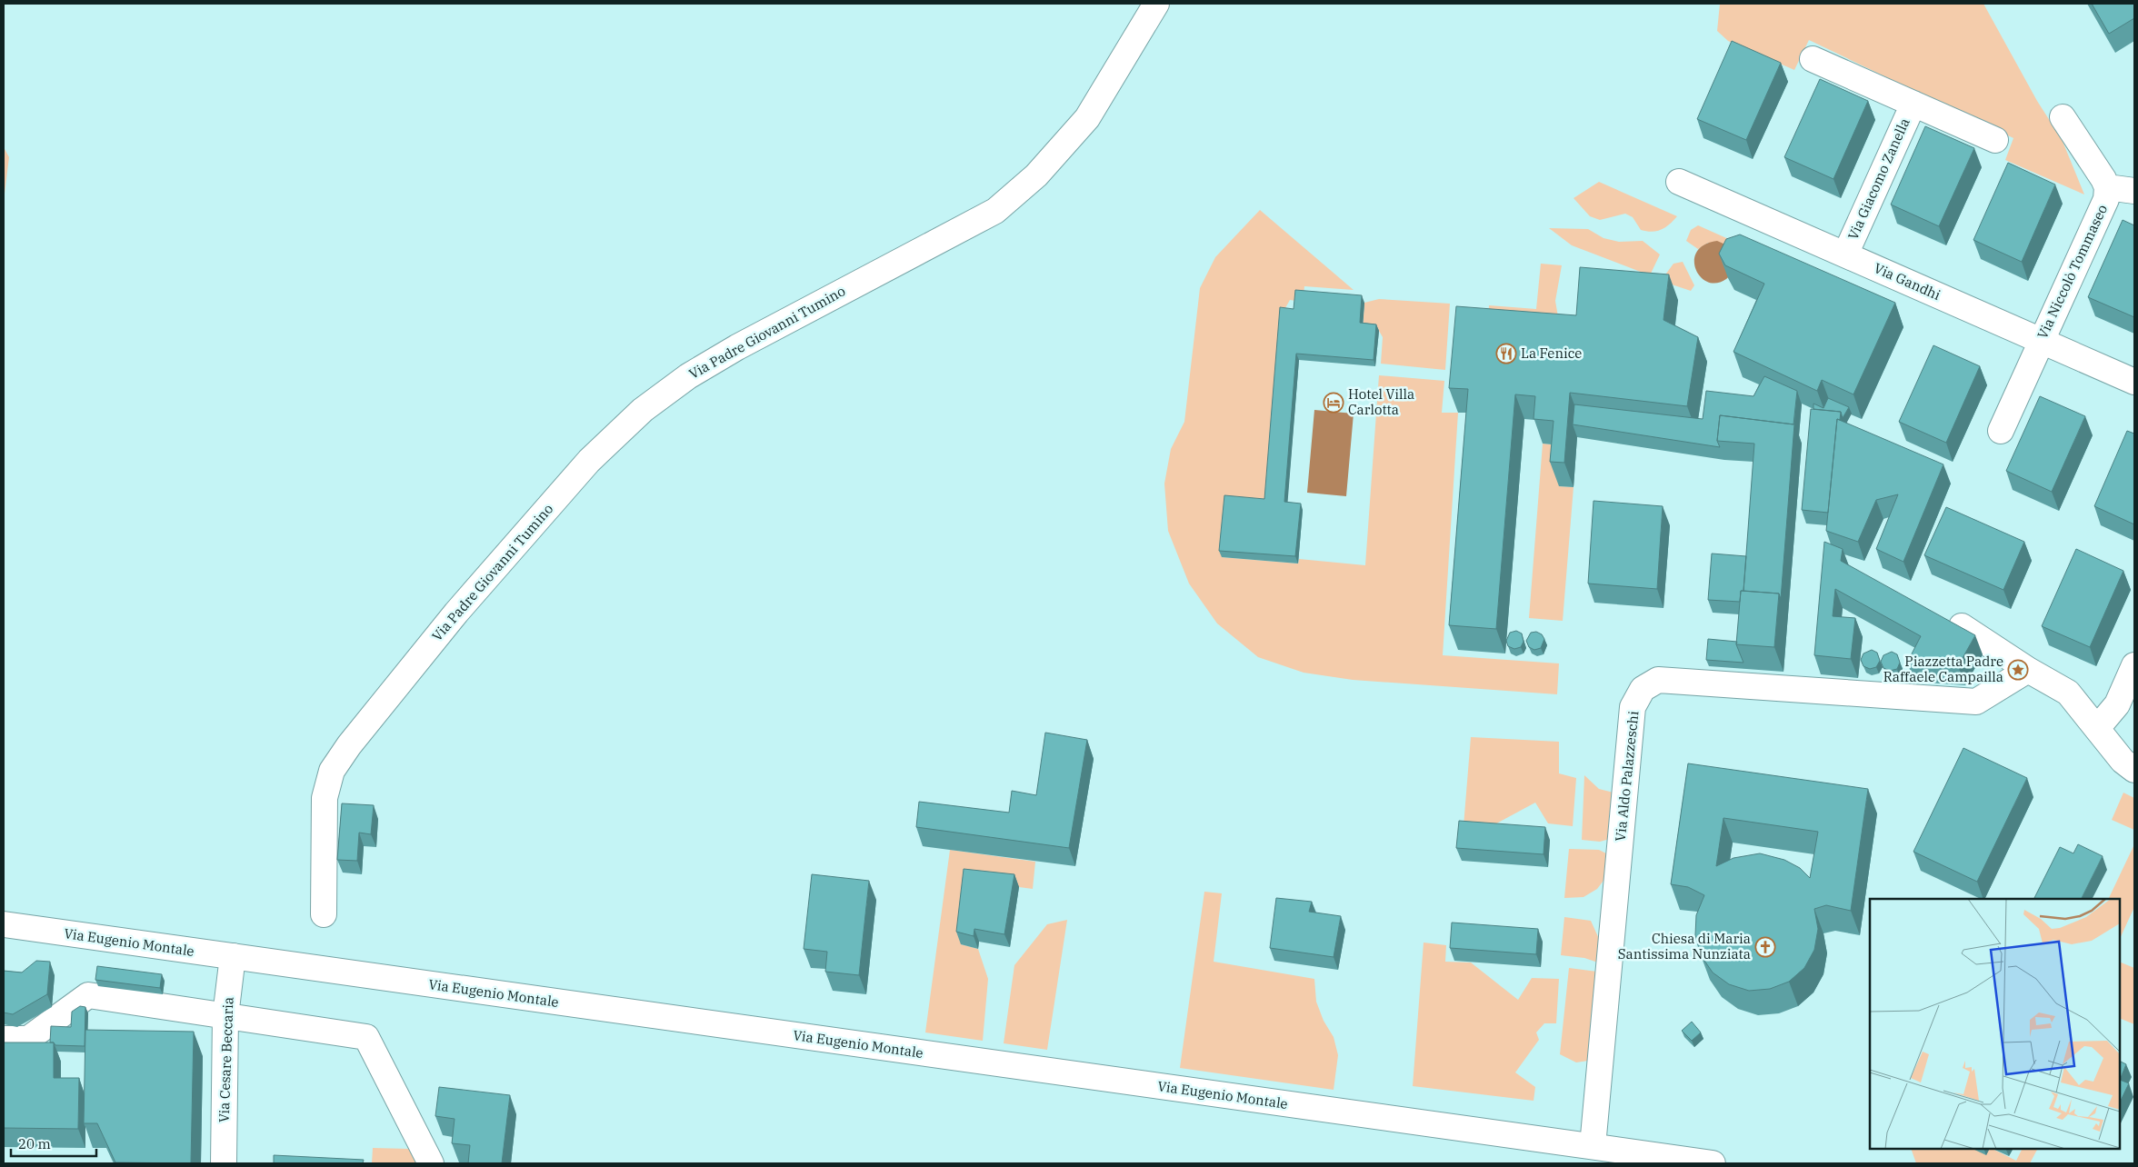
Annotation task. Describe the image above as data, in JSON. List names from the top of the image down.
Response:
{
  "streets": {
    "street": [
      "Via Giacomo Zanella",
      "Via Niccolò Tommaseo",
      "Via Gandhi",
      "Via Padre Giovanni Tumino",
      "Via Aldo Palazzeschi",
      "Via Eugenio Montale",
      "Via Cesare Beccaria"
    ]
  },
  "crossings": [
    ["Via Giacomo Zanella", "Via Gandhi"],
    ["Via Niccolò Tommaseo", "Via Gandhi"],
    ["Via Aldo Palazzeschi", "Via Eugenio Montale"],
    ["Via Eugenio Montale", "Via Cesare Beccaria"]
  ],
  "places": {
    "restaurant": ["La Fenice"],
    "hotel": ["Hotel Villa Carlotta"],
    "place": ["Piazzetta Padre Raffaele Campailla"],
    "church": ["Chiesa di Maria Santissima Nunziata"]
  },
  "scale_bar": "20 m"
}
